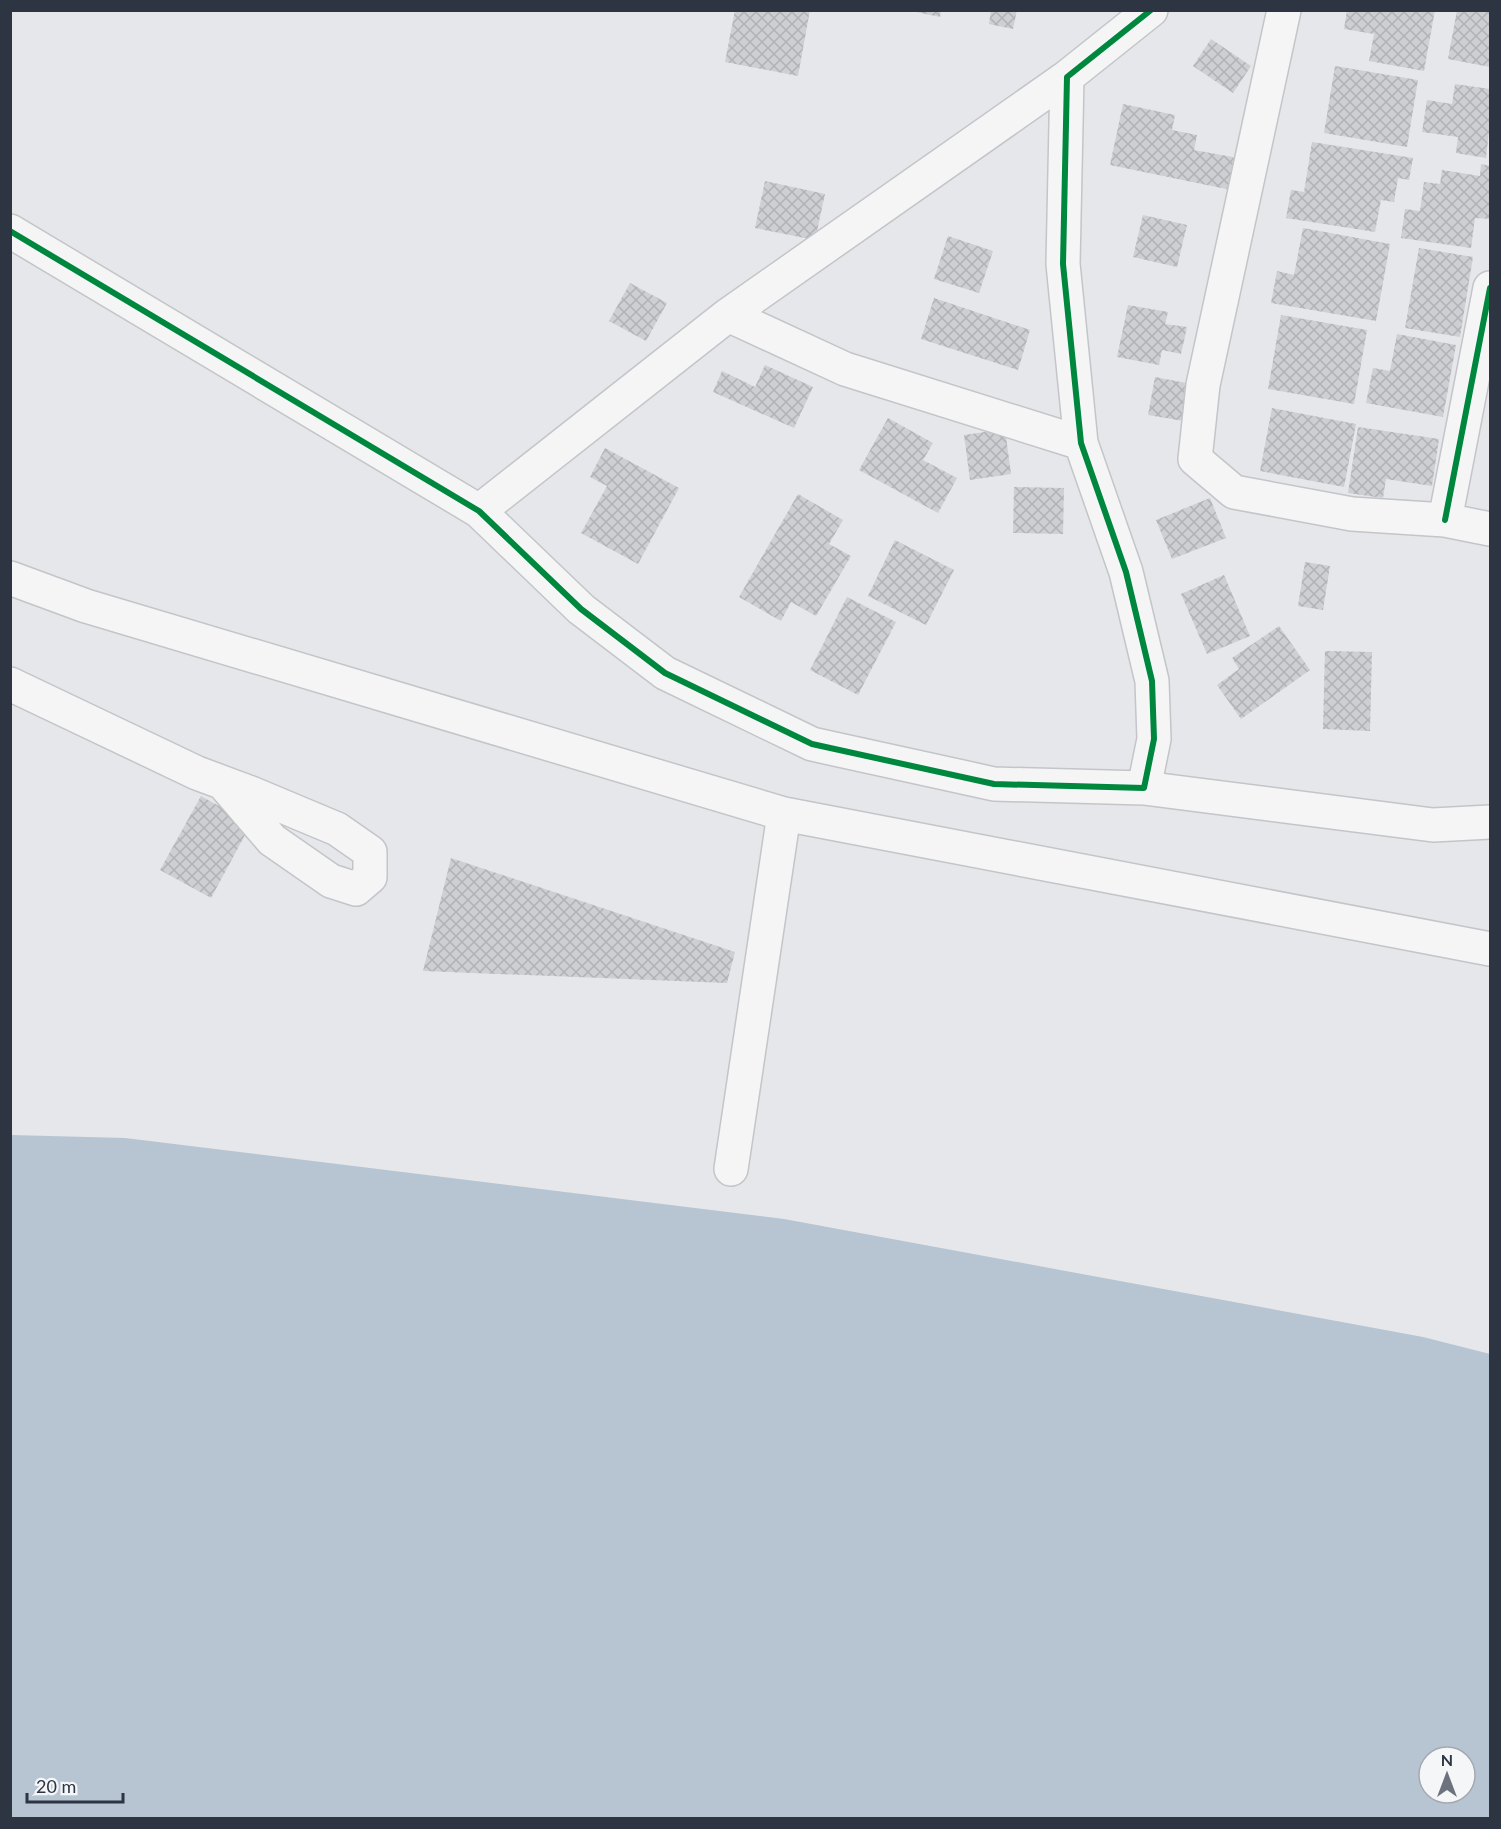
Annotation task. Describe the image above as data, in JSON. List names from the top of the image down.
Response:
{
  "scale_bar": "20 m",
  "north": "top"
}
